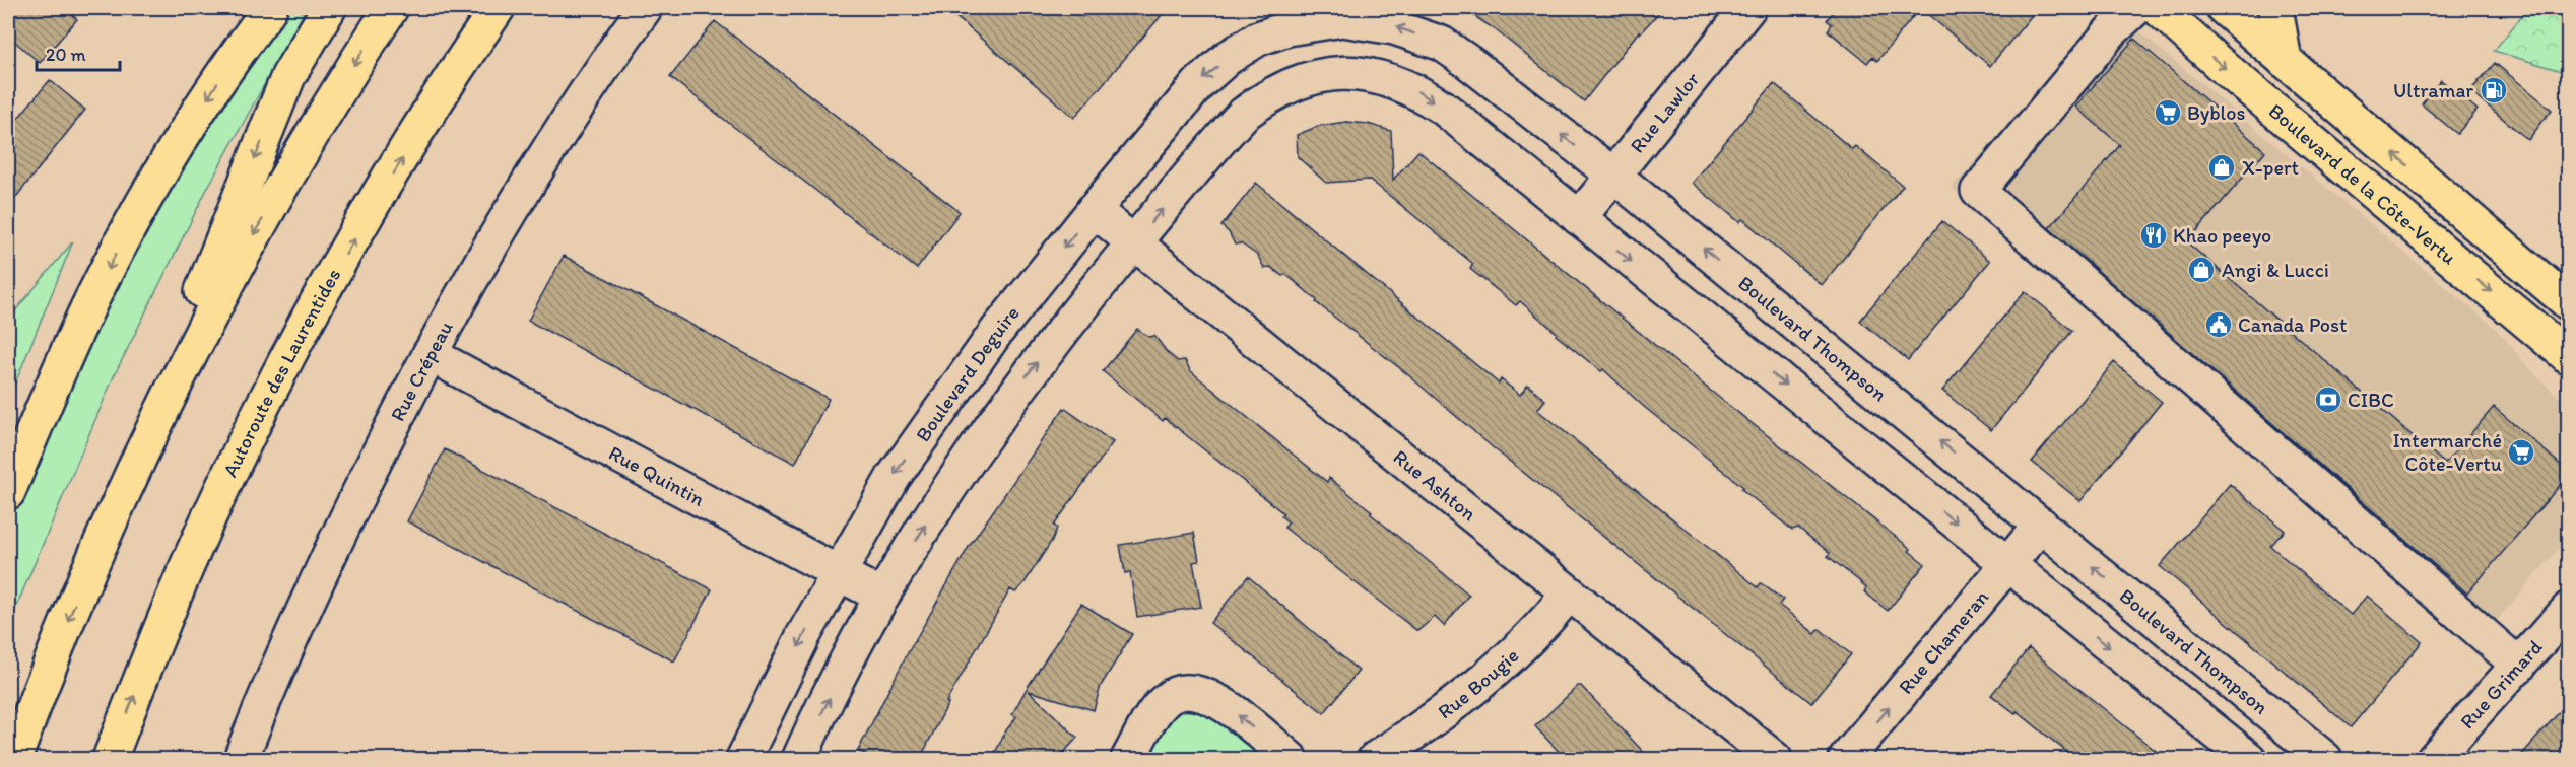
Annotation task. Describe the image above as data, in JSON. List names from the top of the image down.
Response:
{
  "streets": {
    "main road": ["Boulevard de la Côte-Vertu", "Autoroute des Laurentides"],
    "street": [
      "Rue Lawlor",
      "Boulevard Thompson",
      "Rue Crépeau",
      "Boulevard Deguire",
      "Rue Quintin",
      "Rue Ashton",
      "Rue Chameran",
      "Rue Bougie",
      "Rue Grimard"
    ]
  },
  "crossings": [
    ["Rue Lawlor", "Boulevard Thompson"],
    ["Boulevard Thompson", "Boulevard Deguire"],
    ["Boulevard Thompson", "Rue Chameran"],
    ["Rue Crépeau", "Rue Quintin"],
    ["Boulevard Deguire", "Rue Quintin"],
    ["Boulevard Deguire", "Rue Ashton"],
    ["Rue Ashton", "Rue Bougie"]
  ],
  "one_way": ["Rue Chameran"],
  "places": {
    "fuel station": ["Ultramar"],
    "supermarket": ["Byblos", "Intermarché Côte-Vertu"],
    "shop": ["X-pert", "Angi & Lucci"],
    "restaurant": ["Khao peeyo"],
    "public building": ["Canada Post"],
    "bank": ["CIBC"]
  },
  "scale_bar": "20 m"
}
